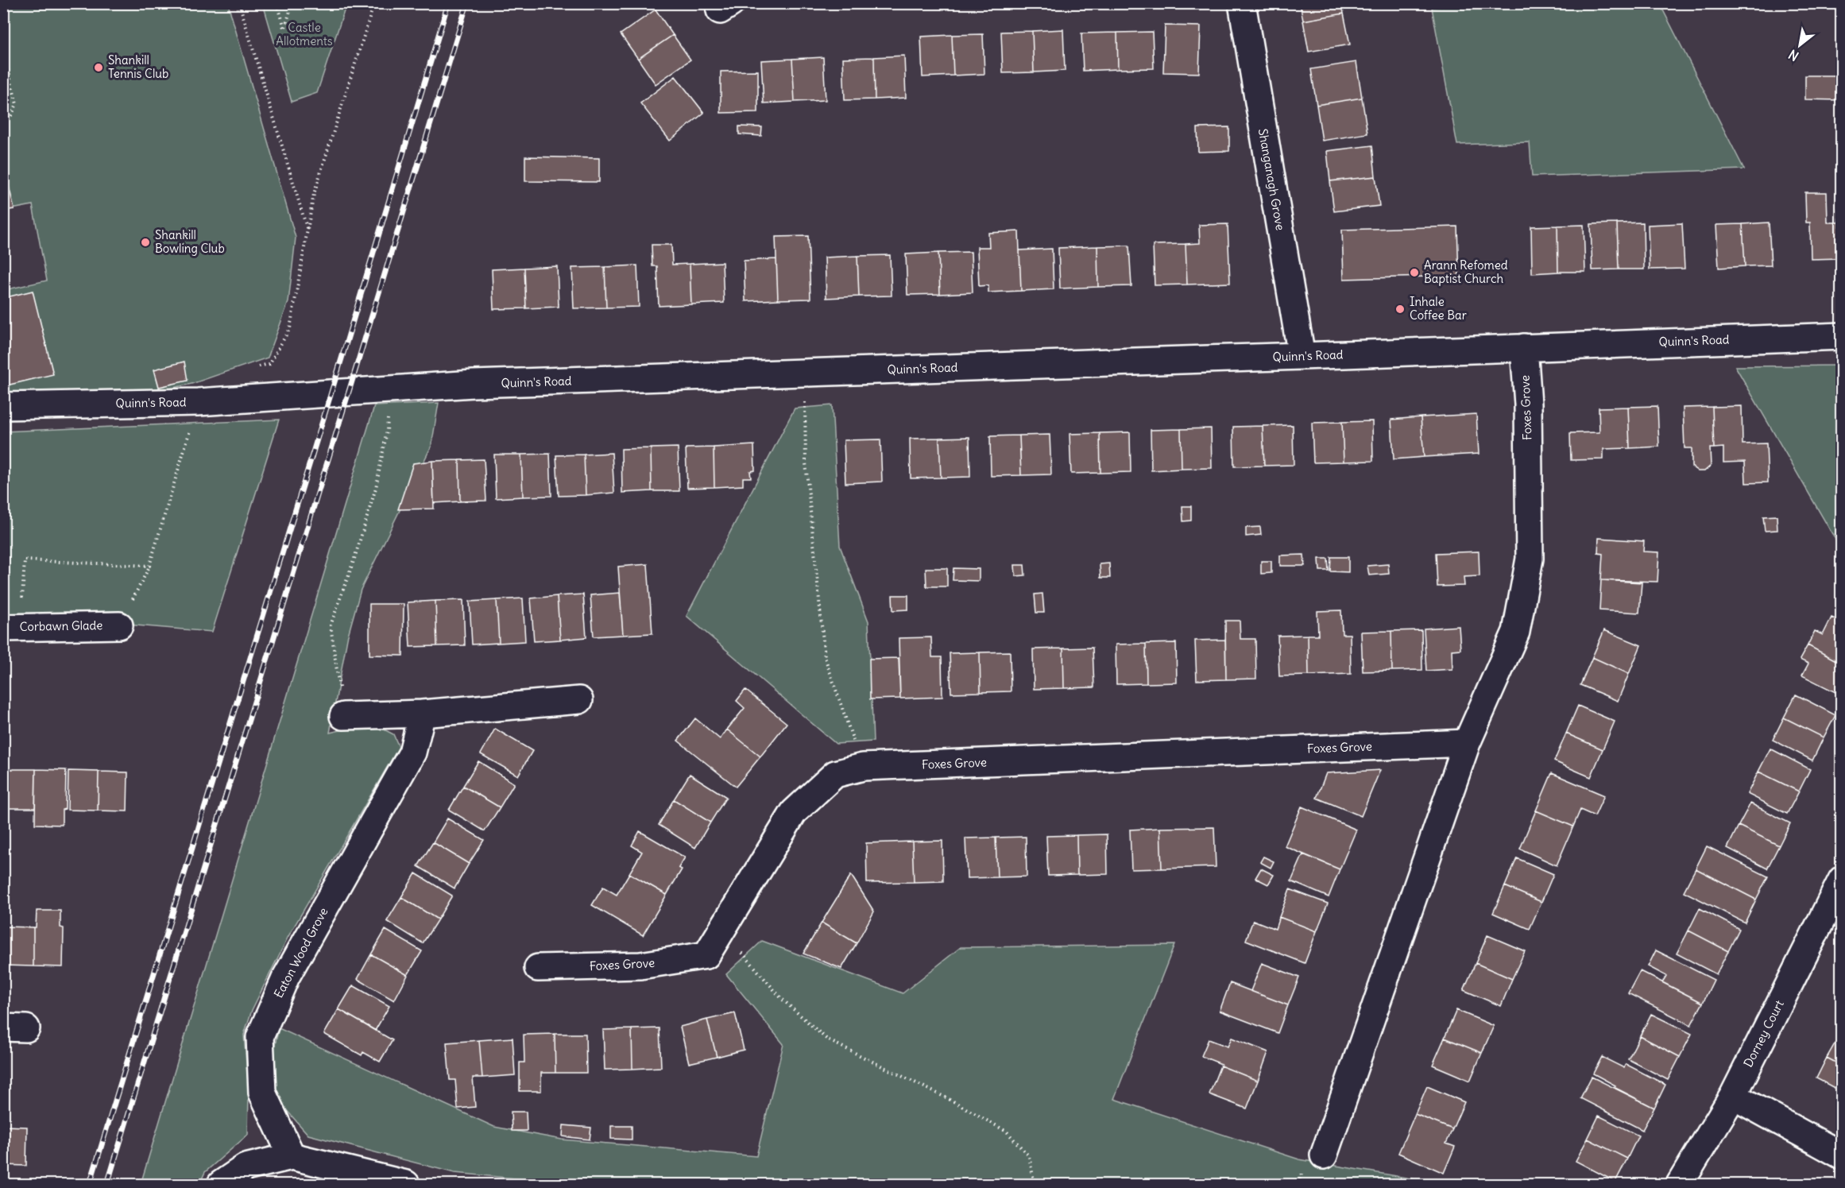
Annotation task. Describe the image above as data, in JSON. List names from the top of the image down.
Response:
{
  "streets": {
    "street": [
      "Shanganagh Grove",
      "Quinn's Road",
      "Foxes Grove",
      "Corbawn Glade",
      "Eaton Wood Grove",
      "Dorney Court"
    ]
  },
  "crossings": [
    ["Shanganagh Grove", "Quinn's Road"],
    ["Quinn's Road", "Foxes Grove"]
  ],
  "parks": ["Castle Allotments"],
  "places": [
    "Shankill Tennis Club",
    "Shankill Bowling Club",
    "Arann Refomed Baptist Church",
    "Inhale Coffee Bar"
  ],
  "north": "bottom left"
}
